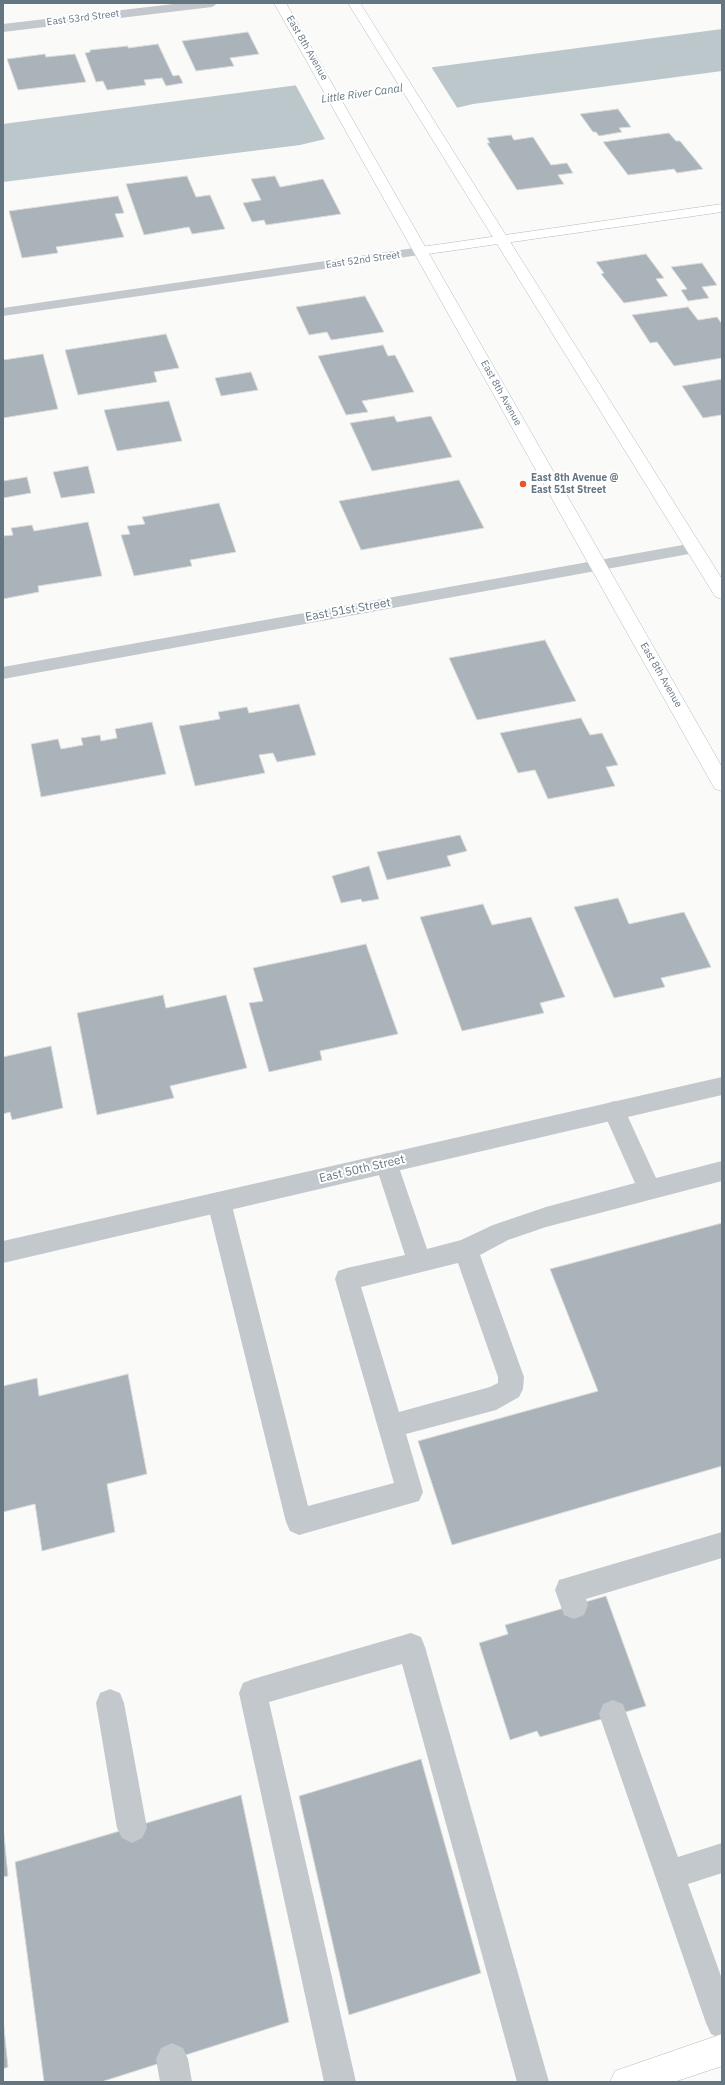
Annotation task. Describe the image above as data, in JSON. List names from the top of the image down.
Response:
{
  "streets": {
    "main road": ["East 8th Avenue", "East 52nd Street"],
    "street": ["East 53rd Street", "East 51st Street", "East 50th Street"]
  },
  "crossings": [
    ["East 8th Avenue", "East 52nd Street"],
    ["East 8th Avenue", "East 51st Street"]
  ],
  "water": ["Little River Canal"],
  "places": ["East 8th Avenue @ East 51st Street"]
}
